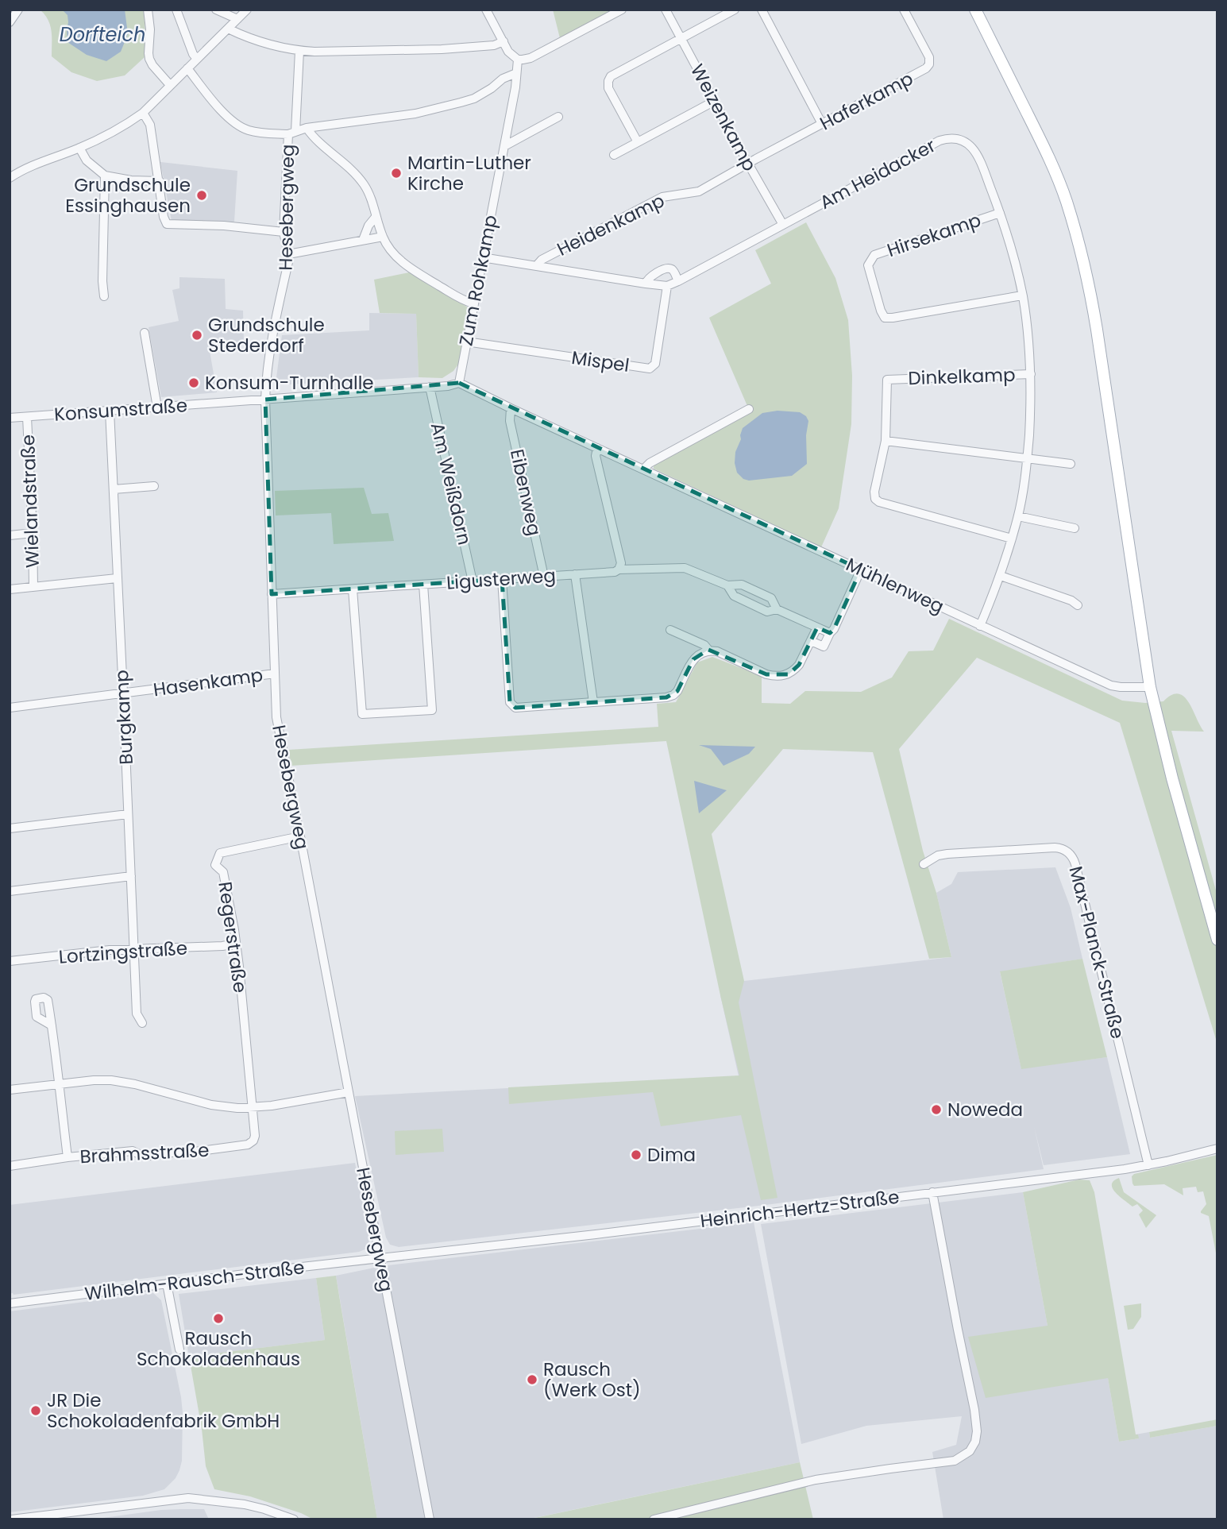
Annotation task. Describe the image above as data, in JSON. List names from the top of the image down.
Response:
{
  "streets": {
    "street": [
      "Haferkamp",
      "Weizenkamp",
      "Am Heidacker",
      "Hesebergweg",
      "Heidenkamp",
      "Hirsekamp",
      "Zum Rohkamp",
      "Mispel",
      "Dinkelkamp",
      "Konsumstraße",
      "Am Weißdorn",
      "Eibenweg",
      "Wielandstraße",
      "Ligusterweg",
      "Mühlenweg",
      "Hasenkamp",
      "Burgkamp",
      "Regerstraße",
      "Lortzingstraße",
      "Max-Planck-Straße",
      "Brahmsstraße",
      "Heinrich-Hertz-Straße",
      "Wilhelm-Rausch-Straße"
    ]
  },
  "crossings": [
    ["Haferkamp", "Weizenkamp"],
    ["Haferkamp", "Heidenkamp"],
    ["Weizenkamp", "Am Heidacker"],
    ["Weizenkamp", "Heidenkamp"],
    ["Am Heidacker", "Heidenkamp"],
    ["Am Heidacker", "Hirsekamp"],
    ["Am Heidacker", "Zum Rohkamp"],
    ["Am Heidacker", "Mispel"],
    ["Am Heidacker", "Dinkelkamp"],
    ["Am Heidacker", "Mühlenweg"],
    ["Hesebergweg", "Konsumstraße"],
    ["Hesebergweg", "Ligusterweg"],
    ["Hesebergweg", "Hasenkamp"],
    ["Hesebergweg", "Regerstraße"],
    ["Hesebergweg", "Heinrich-Hertz-Straße"],
    ["Hesebergweg", "Wilhelm-Rausch-Straße"],
    ["Zum Rohkamp", "Mispel"],
    ["Zum Rohkamp", "Mühlenweg"],
    ["Konsumstraße", "Wielandstraße"],
    ["Konsumstraße", "Burgkamp"],
    ["Am Weißdorn", "Ligusterweg"],
    ["Eibenweg", "Ligusterweg"],
    ["Eibenweg", "Mühlenweg"],
    ["Hasenkamp", "Burgkamp"],
    ["Burgkamp", "Lortzingstraße"],
    ["Regerstraße", "Lortzingstraße"],
    ["Regerstraße", "Brahmsstraße"],
    ["Max-Planck-Straße", "Heinrich-Hertz-Straße"],
    ["Heinrich-Hertz-Straße", "Wilhelm-Rausch-Straße"]
  ],
  "water": ["Dorfteich"],
  "places": [
    "Martin-Luther Kirche",
    "Grundschule Essinghausen",
    "Grundschule Stederdorf",
    "Konsum-Turnhalle",
    "Noweda",
    "Dima",
    "Rausch Schokoladenhaus",
    "Rausch (Werk Ost)",
    "JR Die Schokoladenfabrik GmbH"
  ]
}
